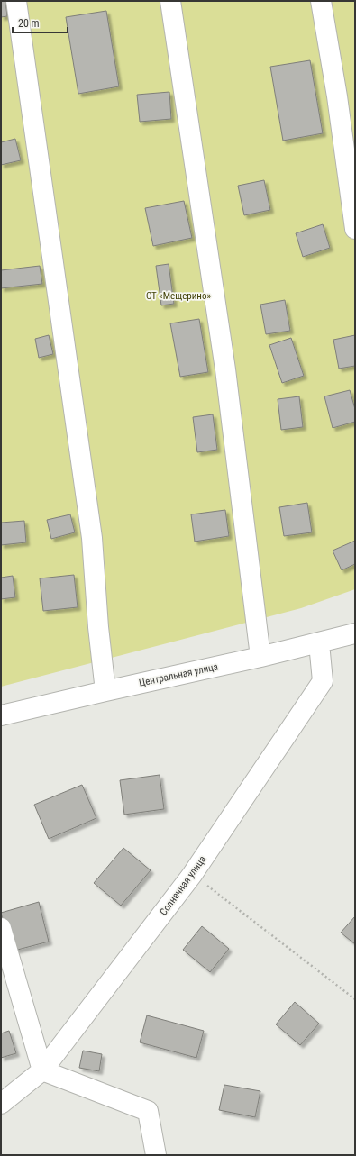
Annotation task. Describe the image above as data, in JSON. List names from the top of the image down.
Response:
{
  "streets": {
    "street": ["Центральная улица", "Солнечная улица"]
  },
  "crossings": [
    ["Центральная улица", "Солнечная улица"]
  ],
  "parks": ["СТ «Мещерино»"],
  "scale_bar": "20 m"
}
